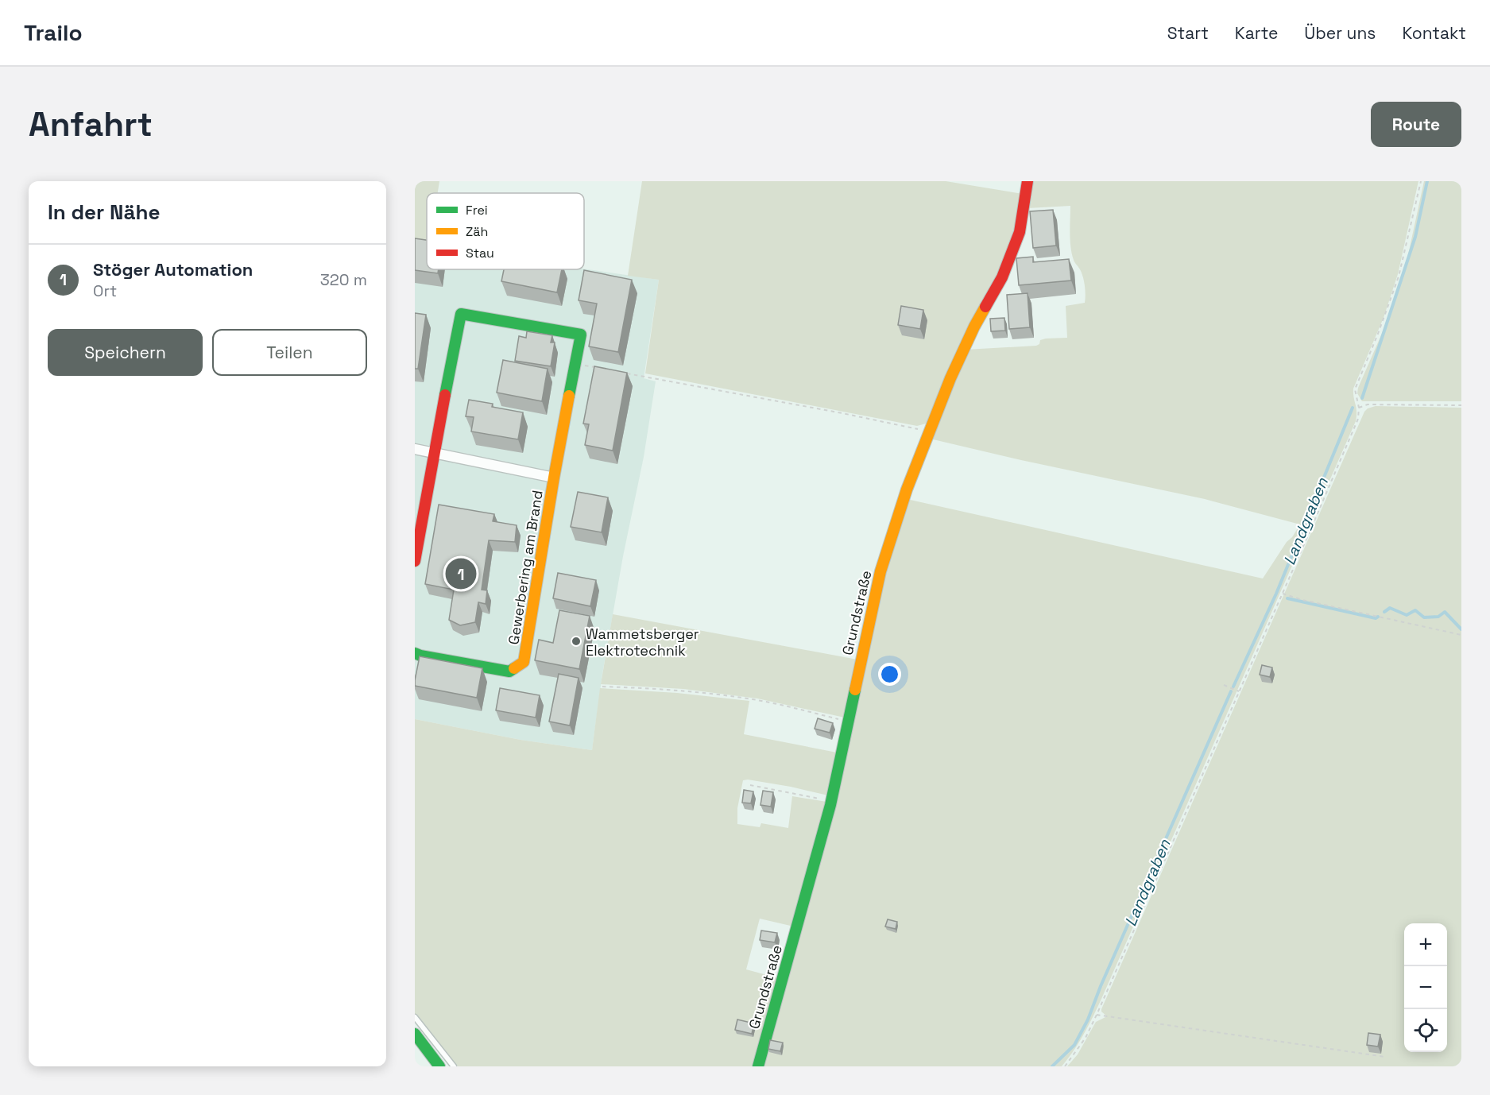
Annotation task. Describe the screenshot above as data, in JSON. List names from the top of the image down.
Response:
{
  "streets": {
    "street": ["Gewerbering am Brand", "Grundstraße"]
  },
  "water": ["Landgraben"],
  "places": ["Wammetsberger Elektrotechnik"],
  "legend": ["Frei", "Zäh", "Stau"],
  "page": {
    "header": "Trailo",
    "nav": [
      "Start",
      "Karte",
      "Über uns",
      "Kontakt"
    ],
    "buttons": [
      "Route",
      ["Speichern", "Teilen"]
    ],
    "title": "Anfahrt",
    "heading": "In der Nähe",
    "list": [
      {
        "mark": "1",
        "name": "Stöger Automation",
        "note": "Ort",
        "value": "320 m"
      }
    ],
    "pins": "1",
    "map_buttons": ["+", "−"]
  }
}
